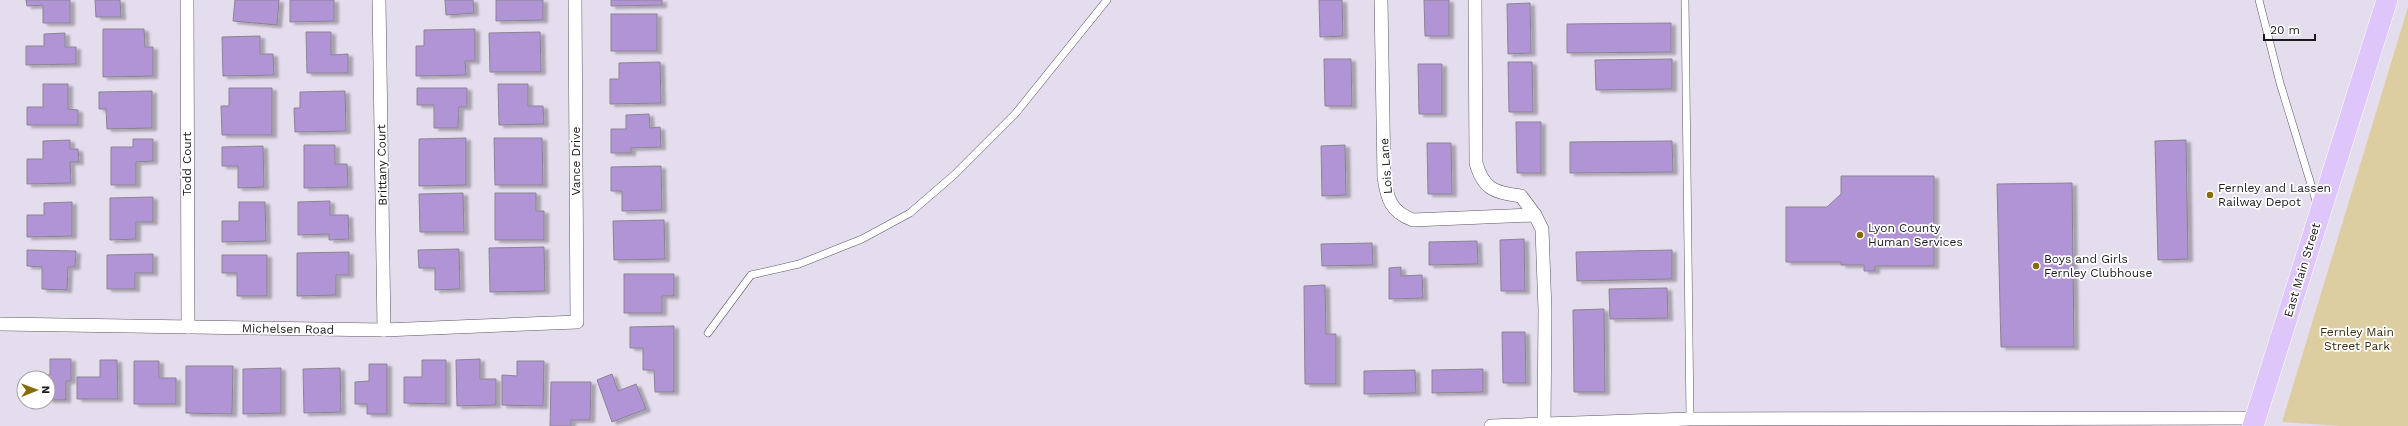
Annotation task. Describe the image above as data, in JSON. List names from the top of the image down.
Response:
{
  "streets": {
    "main road": ["East Main Street"],
    "street": [
      "Vance Drive",
      "Todd Court",
      "Brittany Court",
      "Lois Lane",
      "Michelsen Road"
    ]
  },
  "crossings": [
    ["Vance Drive", "Michelsen Road"],
    ["Todd Court", "Michelsen Road"],
    ["Brittany Court", "Michelsen Road"]
  ],
  "parks": ["Fernley Main Street Park"],
  "places": ["Fernley and Lassen Railway Depot", "Lyon County Human Services", "Boys and Girls Fernley Clubhouse"],
  "scale_bar": "20 m",
  "north": "right"
}
